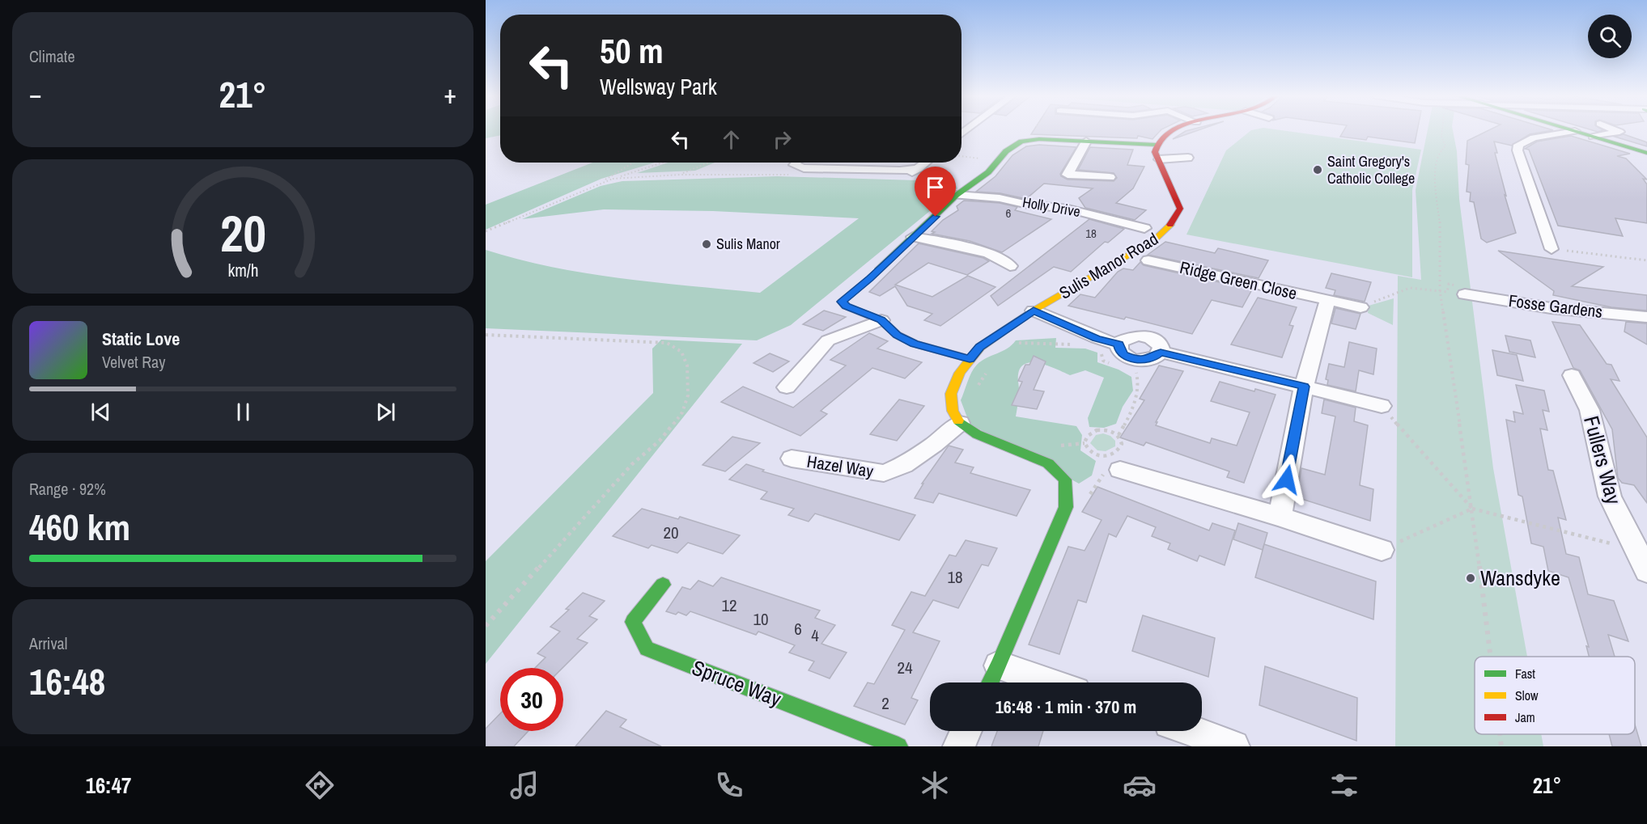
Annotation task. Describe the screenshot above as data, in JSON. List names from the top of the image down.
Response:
{
  "streets": {
    "street": [
      "Holly Drive",
      "Sulis Manor Road",
      "Ridge Green Close",
      "Fosse Gardens",
      "Fullers Way",
      "Hazel Way",
      "Spruce Way"
    ]
  },
  "crossings": [
    ["Sulis Manor Road", "Hazel Way"]
  ],
  "places": ["Saint Gregory's Catholic College", "Sulis Manor", "Wansdyke"],
  "house_numbers": [
    "6",
    "18",
    "20",
    "18",
    "12",
    "10",
    "6",
    "4",
    "24",
    "2"
  ],
  "legend": ["Fast", "Slow", "Jam"],
  "page": {
    "tile": [
      "Climate",
      ["Range · 92%", "460 km"],
      ["Arrival", "16:48"]
    ],
    "turn": ["50 m", "Wellsway Park"],
    "heat": ["−", "21°", "+"],
    "song": ["Static Love", "Velvet Ray"],
    "limit": "30",
    "trip": "16:48 · 1 min · 370 m",
    "tabs": ["16:47", "21°"],
    "gauge": ["20", "km/h"]
  }
}
